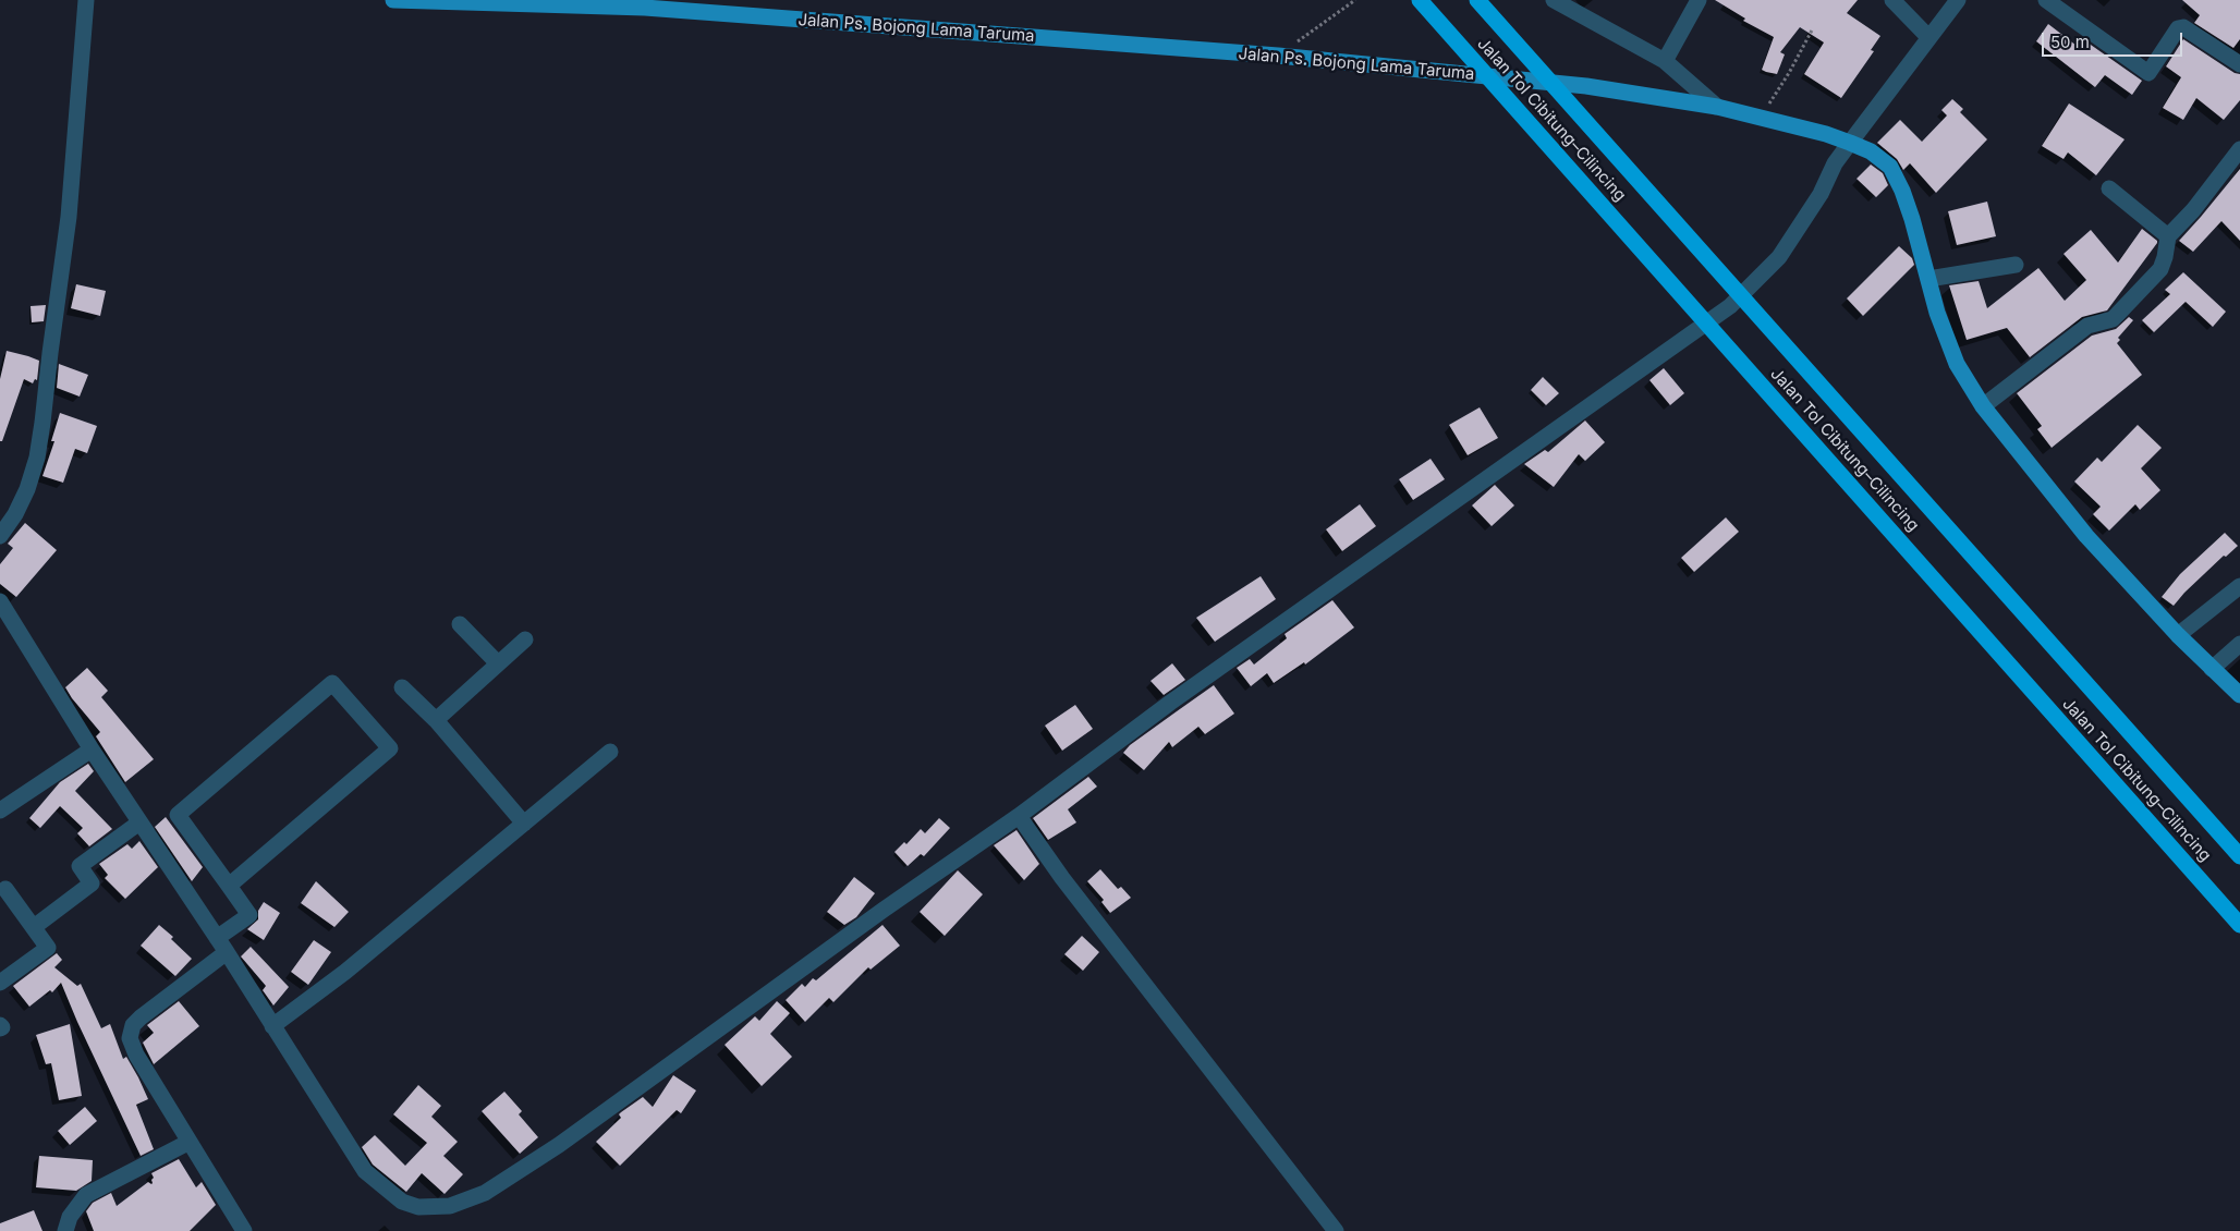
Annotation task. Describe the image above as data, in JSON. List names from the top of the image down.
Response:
{
  "streets": {
    "highway": ["Jalan Tol Cibitung–Cilincing"],
    "main road": ["Jalan Ps. Bojong Lama Taruma"]
  },
  "scale_bar": "50 m"
}
